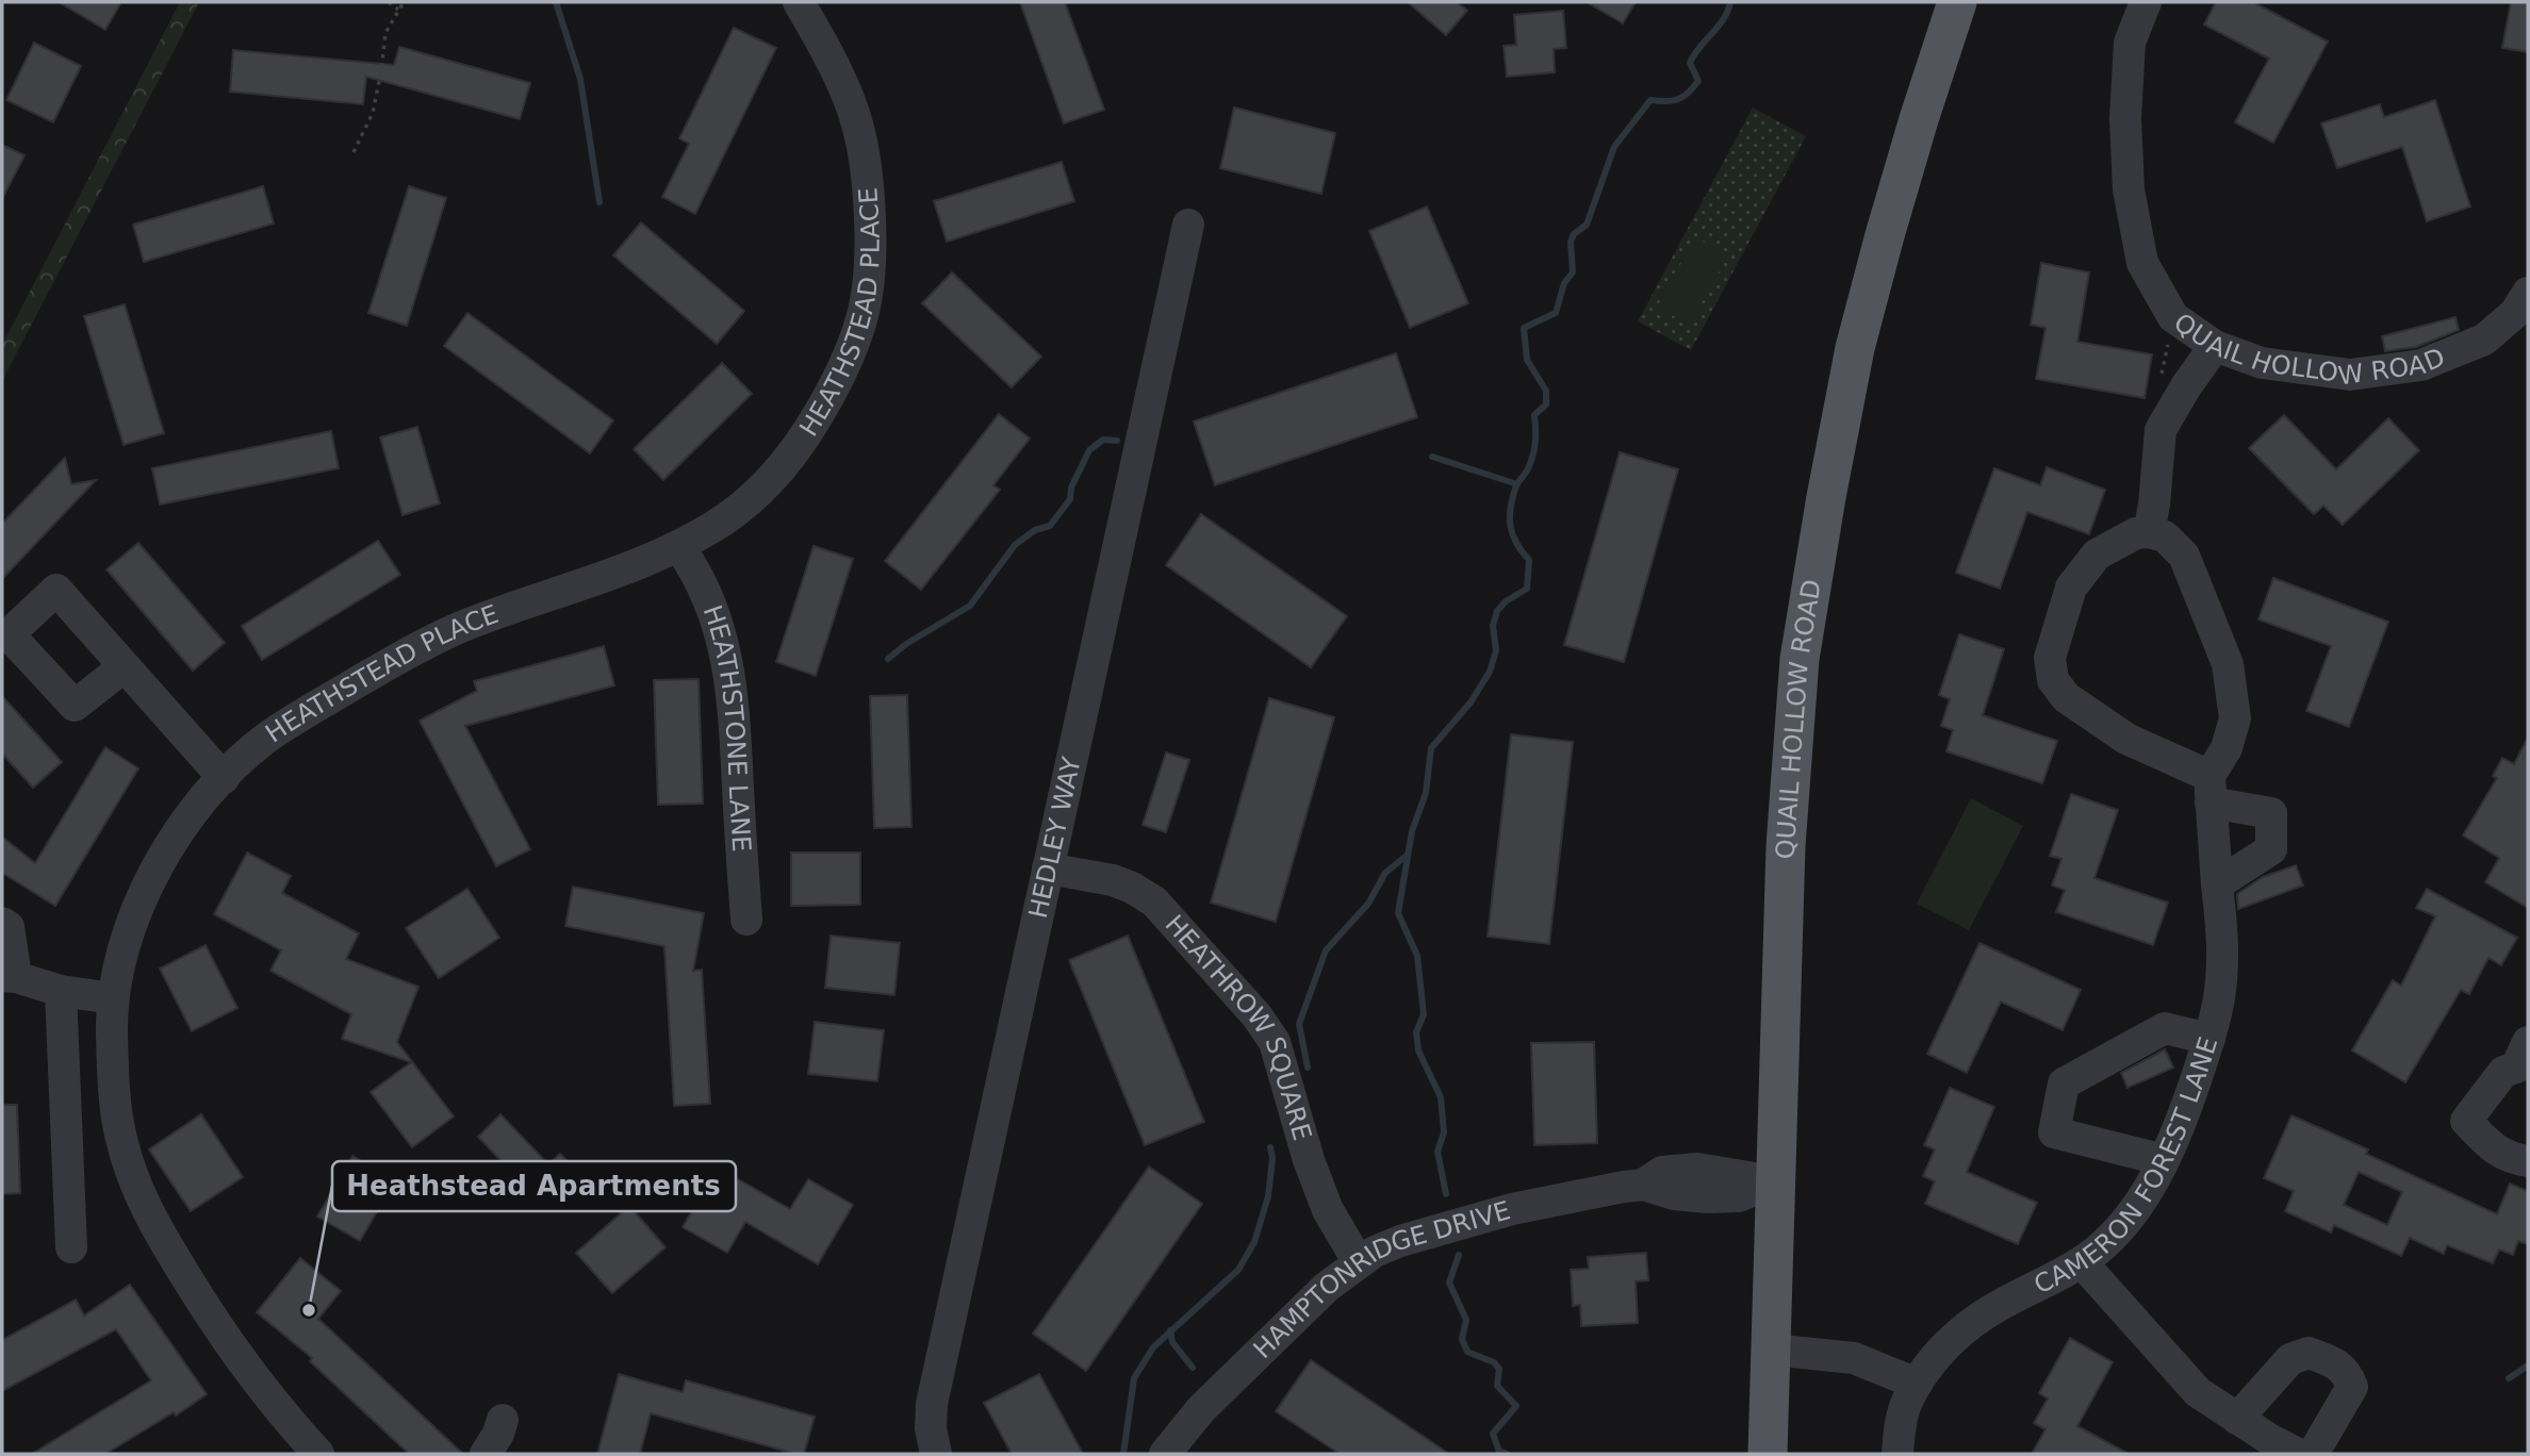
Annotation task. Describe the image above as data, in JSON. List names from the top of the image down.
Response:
{
  "streets": {
    "main road": ["QUAIL HOLLOW ROAD"],
    "street": [
      "HEATHSTEAD PLACE",
      "HEATHSTONE LANE",
      "HEDLEY WAY",
      "HEATHROW SQUARE",
      "CAMERON FOREST LANE",
      "HAMPTONRIDGE DRIVE"
    ]
  },
  "crossings": [
    ["HEATHSTEAD PLACE", "HEATHSTONE LANE"],
    ["QUAIL HOLLOW ROAD", "HAMPTONRIDGE DRIVE"],
    ["HEDLEY WAY", "HEATHROW SQUARE"],
    ["HEATHROW SQUARE", "HAMPTONRIDGE DRIVE"]
  ],
  "places": ["Heathstead Apartments"]
}
